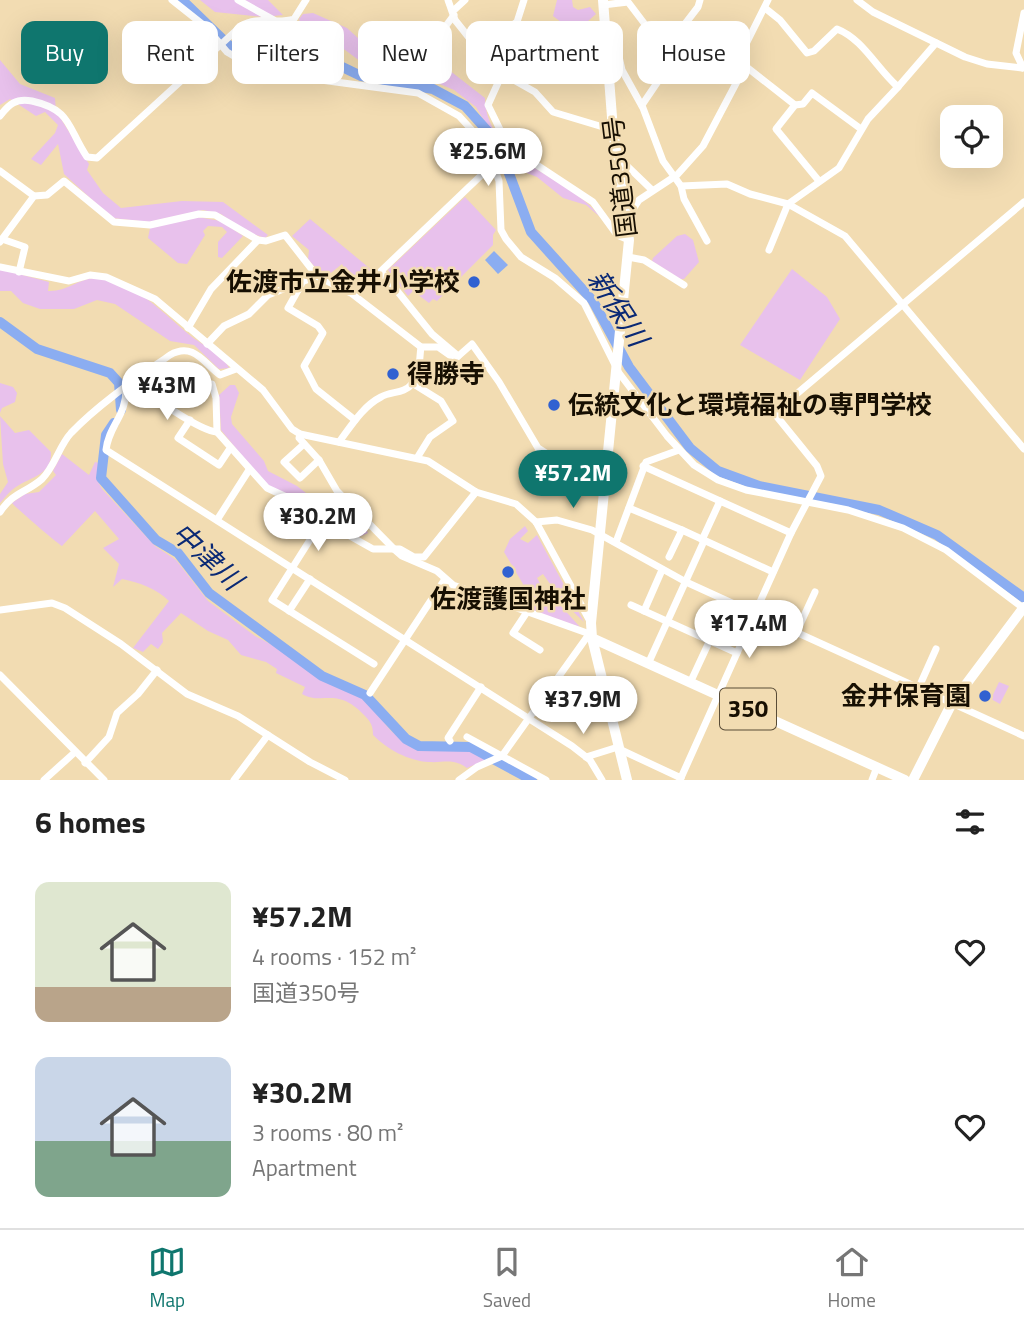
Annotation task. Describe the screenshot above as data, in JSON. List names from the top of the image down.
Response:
{
  "streets": {
    "highway": ["国道350号", "350"]
  },
  "crossings": [
    ["国道350号", "350"]
  ],
  "water": ["新保川", "中津川"],
  "places": [
    "佐渡市立金井小学校",
    "得勝寺",
    "伝統文化と環境福祉の専門学校",
    "佐渡護国神社",
    "金井保育園"
  ],
  "page": {
    "chip": [
      "Buy",
      "Rent",
      "Filters",
      "New",
      "Apartment",
      "House"
    ],
    "price": [
      "¥25.6M",
      "¥43M",
      "¥57.2M",
      "¥30.2M",
      "¥17.4M",
      "¥37.9M"
    ],
    "heading": "6 homes",
    "list": [
      {
        "name": "¥57.2M",
        "note": "4 rooms · 152 m² · 国道350号"
      },
      {
        "name": "¥30.2M",
        "note": "3 rooms · 80 m² · Apartment"
      }
    ],
    "tabs": ["Map", "Saved", "Home"]
  }
}
